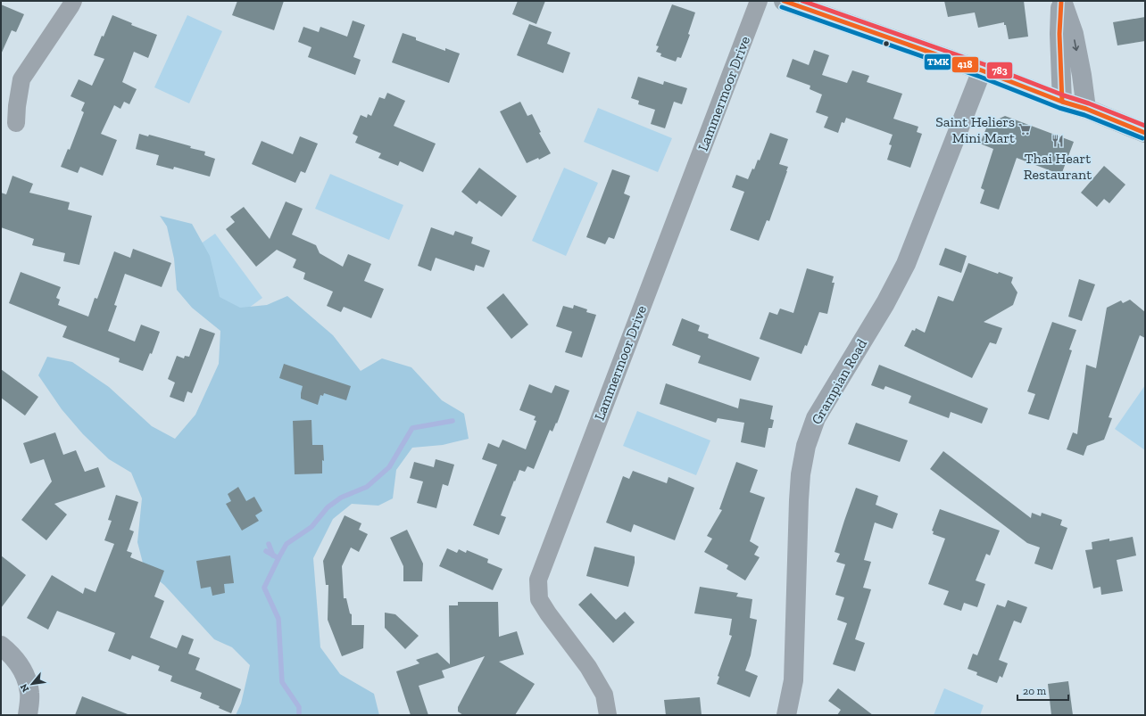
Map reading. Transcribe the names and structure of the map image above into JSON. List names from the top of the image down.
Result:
{
  "streets": {
    "street": ["Lammermoor Drive", "Grampian Road"]
  },
  "places": {
    "supermarket": ["Saint Heliers Mini Mart"],
    "restaurant": ["Thai Heart Restaurant"]
  },
  "lines": ["transit line 418", "transit line 783", "transit line TMK"],
  "scale_bar": "20 m",
  "north": "bottom left"
}
